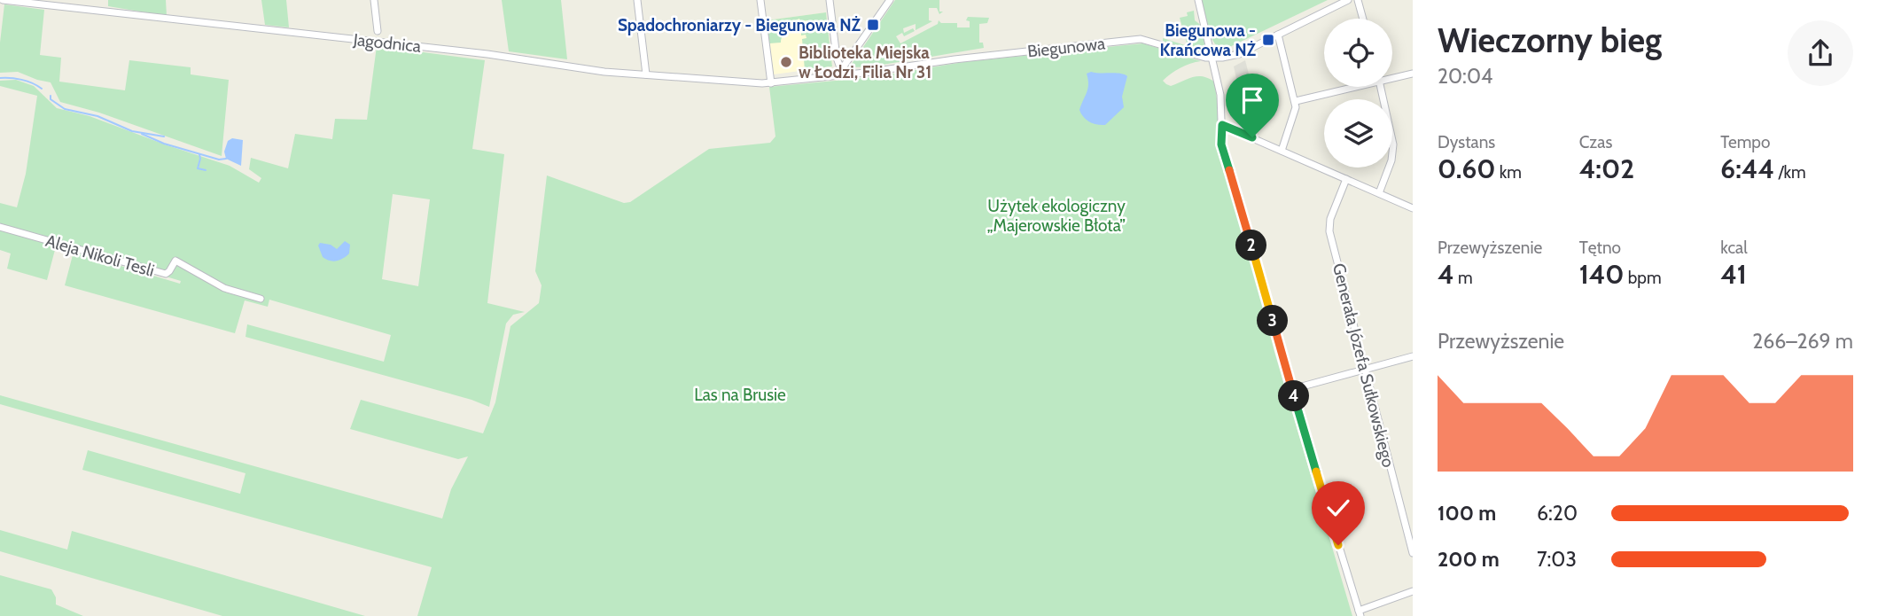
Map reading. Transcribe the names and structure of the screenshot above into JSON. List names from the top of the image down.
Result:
{
  "streets": {
    "street": [
      "Jagodnica",
      "Biegunowa",
      "Aleja Nikoli Tesli",
      "Generała Józefa Sułkowskiego"
    ]
  },
  "crossings": [
    ["Jagodnica", "Biegunowa"]
  ],
  "parks": ["Użytek ekologiczny „Majerowskie Błota”", "Las na Brusie"],
  "places": {
    "transit": ["Spadochroniarzy - Biegunowa NŻ", "Biegunowa - Krańcowa NŻ"],
    "other": ["Biblioteka Miejska w Łodzi, Filia Nr 31"]
  },
  "page": {
    "heading": ["Wieczorny bieg", "20:04"],
    "stats": [
      ["Dystans", "0.60 km"],
      ["Czas", "4:02"],
      ["Tempo", "6:44 /km"],
      ["Przewyższenie", "4 m"],
      ["Tętno", "140 bpm"],
      ["kcal", "41"]
    ],
    "pins": ["2", "3", "4"],
    "chart": ["Przewyższenie", "266–269 m"],
    "list": [
      {
        "name": "100 m",
        "note": "6:20"
      },
      {
        "name": "200 m",
        "note": "7:03"
      }
    ]
  }
}
